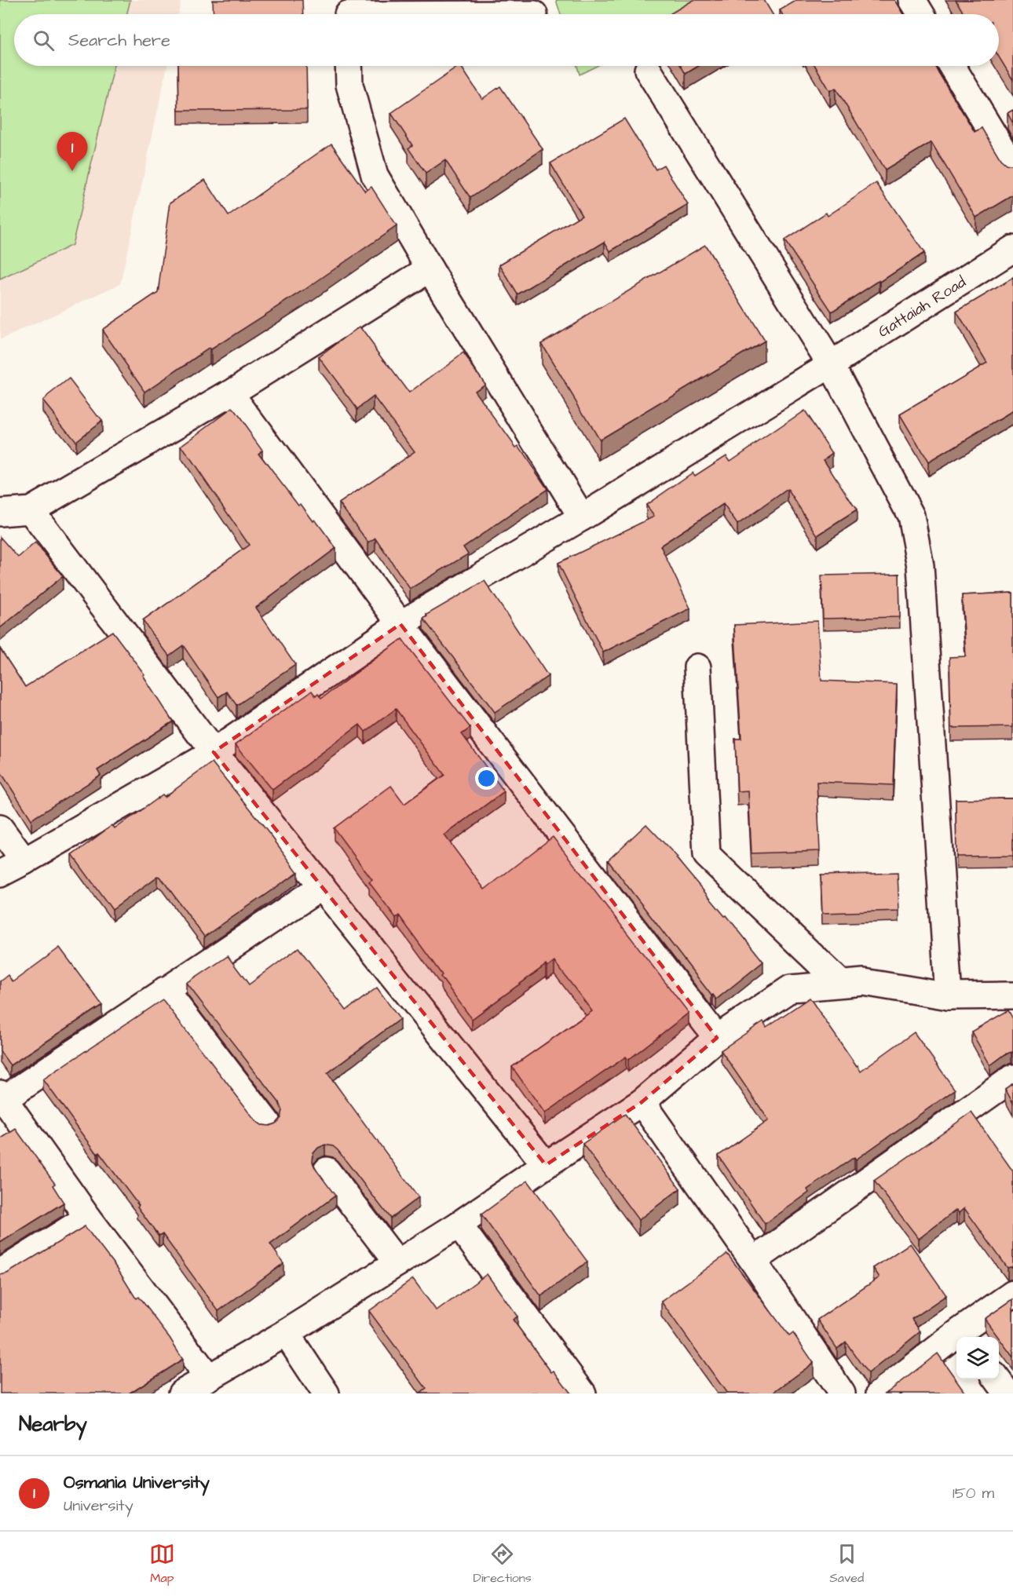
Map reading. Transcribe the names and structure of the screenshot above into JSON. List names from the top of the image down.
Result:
{
  "streets": {
    "street": ["Gattaiah Road"]
  },
  "page": {
    "search": "Search here",
    "pins": "1",
    "heading": "Nearby",
    "list": [
      {
        "mark": "1",
        "name": "Osmania University",
        "note": "University",
        "value": "150 m"
      }
    ],
    "nav": ["Map", "Directions", "Saved"]
  }
}
